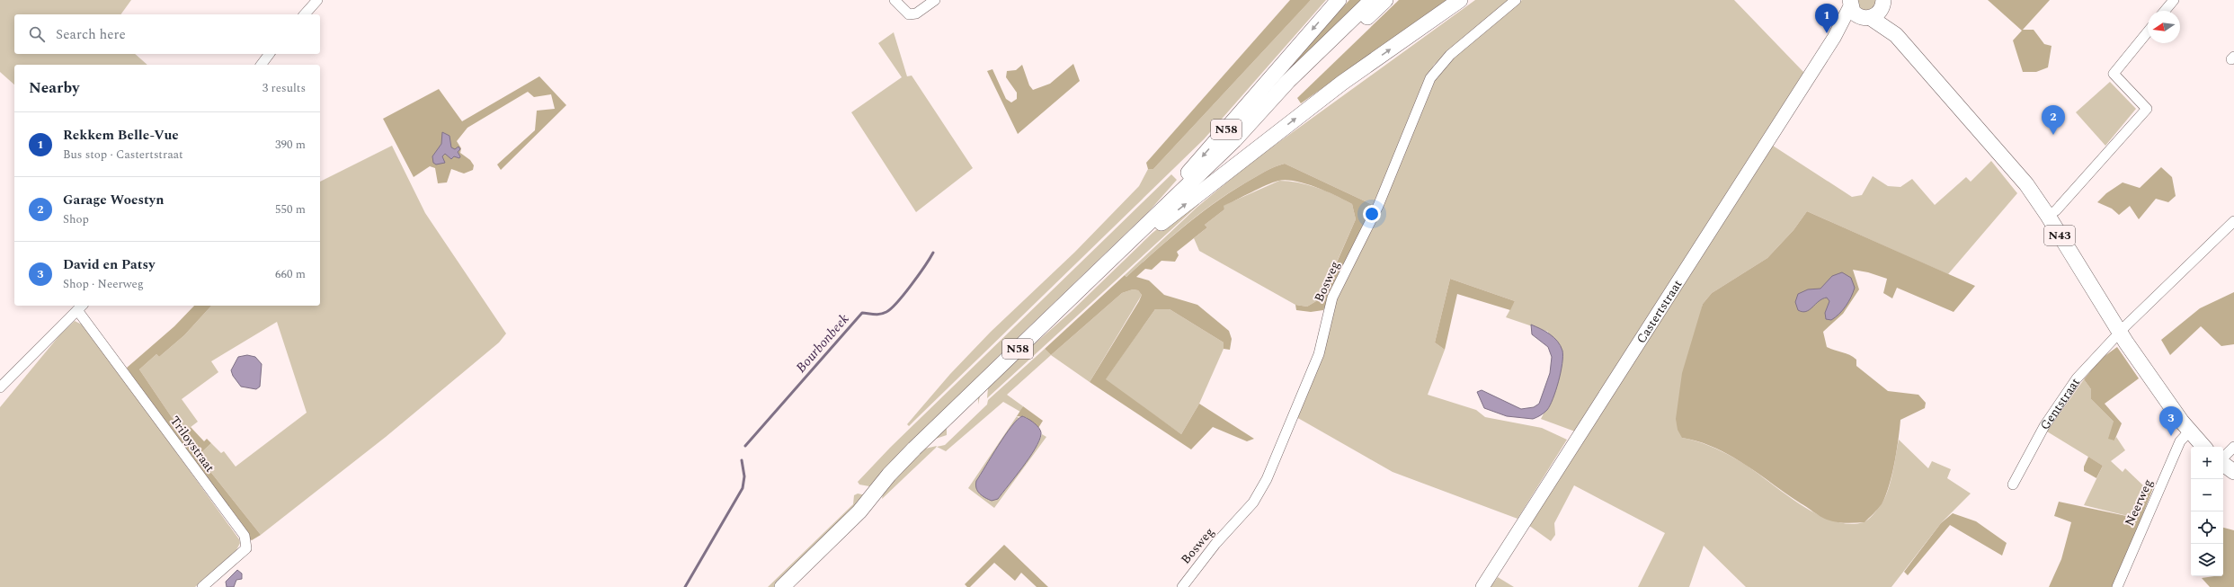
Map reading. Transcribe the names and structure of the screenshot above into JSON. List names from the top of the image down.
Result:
{
  "streets": {
    "main road": ["N58", "N43", "Castertstraat"],
    "street": [
      "Bosweg",
      "Gentstraat",
      "Triloystraat",
      "Neerweg"
    ]
  },
  "crossings": [
    ["N43", "Castertstraat"],
    ["N43", "Gentstraat"],
    ["N43", "Neerweg"]
  ],
  "water": ["Bourbonbeek"],
  "north": "left",
  "page": {
    "pins": ["1", "2", "3"],
    "search": "Search here",
    "heading": ["Nearby", "3 results"],
    "list": [
      {
        "mark": "1",
        "name": "Rekkem Belle-Vue",
        "note": "Bus stop · Castertstraat",
        "value": "390 m"
      },
      {
        "mark": "2",
        "name": "Garage Woestyn",
        "note": "Shop",
        "value": "550 m"
      },
      {
        "mark": "3",
        "name": "David en Patsy",
        "note": "Shop · Neerweg",
        "value": "660 m"
      }
    ],
    "map_buttons": ["+", "−"]
  }
}
